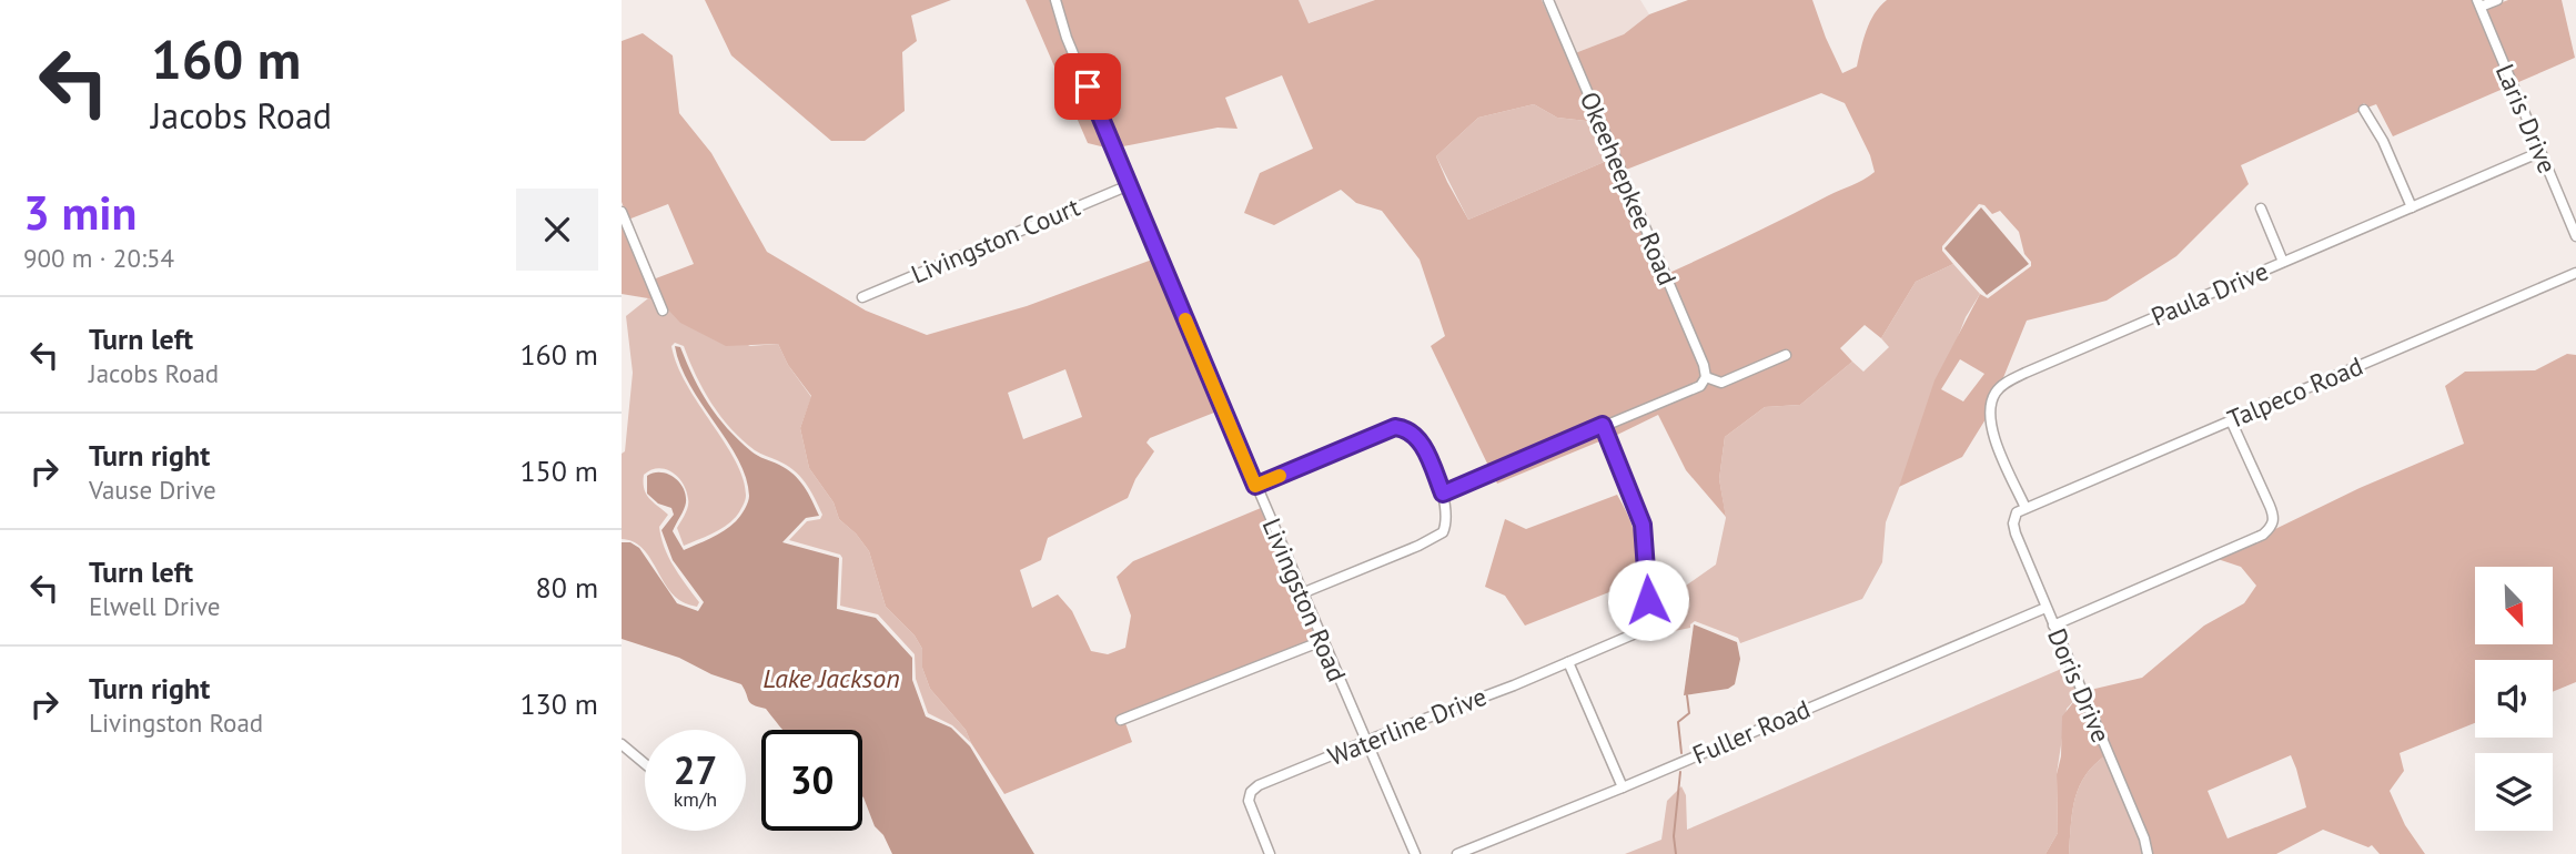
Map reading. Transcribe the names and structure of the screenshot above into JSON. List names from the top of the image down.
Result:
{
  "streets": {
    "street": [
      "Laris Drive",
      "Okeeheepkee Road",
      "Livingston Court",
      "Paula Drive",
      "Talpeco Road",
      "Livingston Road",
      "Doris Drive",
      "Waterline Drive",
      "Fuller Road"
    ]
  },
  "crossings": [
    ["Laris Drive", "Paula Drive"],
    ["Livingston Court", "Livingston Road"],
    ["Paula Drive", "Talpeco Road"],
    ["Talpeco Road", "Doris Drive"],
    ["Livingston Road", "Waterline Drive"],
    ["Doris Drive", "Fuller Road"]
  ],
  "water": ["Lake Jackson"],
  "north": "bottom right",
  "page": {
    "turn": ["160 m", "Jacobs Road"],
    "heading": ["3 min", "900 m · 20:54"],
    "list": [
      {
        "name": "Turn left",
        "note": "Jacobs Road",
        "value": "160 m"
      },
      {
        "name": "Turn right",
        "note": "Vause Drive",
        "value": "150 m"
      },
      {
        "name": "Turn left",
        "note": "Elwell Drive",
        "value": "80 m"
      },
      {
        "name": "Turn right",
        "note": "Livingston Road",
        "value": "130 m"
      }
    ],
    "speed": "27 km/h",
    "limit": "30"
  }
}
